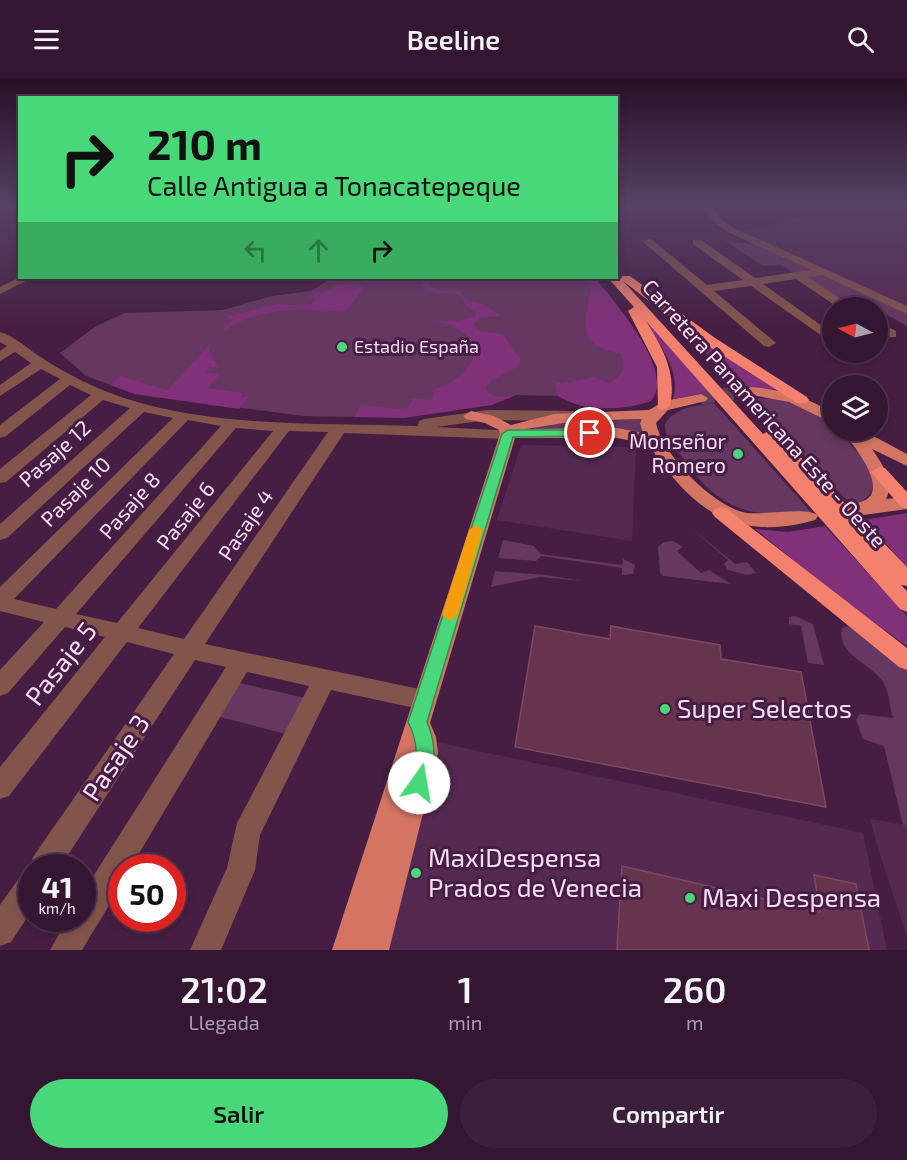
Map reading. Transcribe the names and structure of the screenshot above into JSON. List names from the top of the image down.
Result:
{
  "streets": {
    "highway": ["Carretera Panamericana Este - Oeste"],
    "street": [
      "Pasaje 12",
      "Pasaje 10",
      "Pasaje 8",
      "Pasaje 6",
      "Pasaje 4",
      "Pasaje 5",
      "Pasaje 3"
    ]
  },
  "crossings": [
    ["Pasaje 6", "Pasaje 5"],
    ["Pasaje 4", "Pasaje 3"]
  ],
  "places": [
    "Estadio España",
    "Monseñor Romero",
    "Super Selectos",
    "MaxiDespensa Prados de Venecia",
    "Maxi Despensa"
  ],
  "north": "left",
  "page": {
    "header": "Beeline",
    "turn": ["210 m", "Calle Antigua a Tonacatepeque"],
    "speed": "41 km/h",
    "limit": "50",
    "eta": [
      "21:02",
      "Llegada",
      "1",
      "min",
      "260",
      "m"
    ],
    "buttons": ["Salir", "Compartir"]
  }
}
